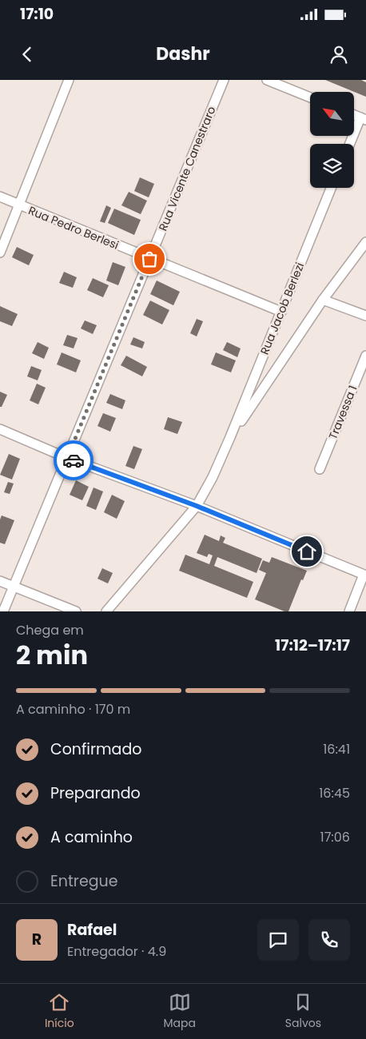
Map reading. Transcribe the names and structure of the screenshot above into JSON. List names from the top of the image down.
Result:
{
  "streets": {
    "street": [
      "Rua Vicente Canestraro",
      "Rua Pedro Berlesi",
      "Rua Jacob Berlezi",
      "Travessa 1"
    ]
  },
  "crossings": [
    ["Rua Vicente Canestraro", "Rua Pedro Berlesi"],
    ["Rua Pedro Berlesi", "Rua Jacob Berlezi"]
  ],
  "north": "top left",
  "page": {
    "status": "17:10",
    "header": "Dashr",
    "heading": ["2 min", "Chega em", "17:12–17:17"],
    "panel": ["Rafael", "Entregador · 4.9"],
    "bar": "A caminho · 170 m",
    "list": [
      ["Confirmado", "16:41"],
      ["Preparando", "16:45"],
      ["A caminho", "17:06"],
      "Entregue"
    ],
    "round": "R",
    "tabs": ["Início", "Mapa", "Salvos"]
  }
}
